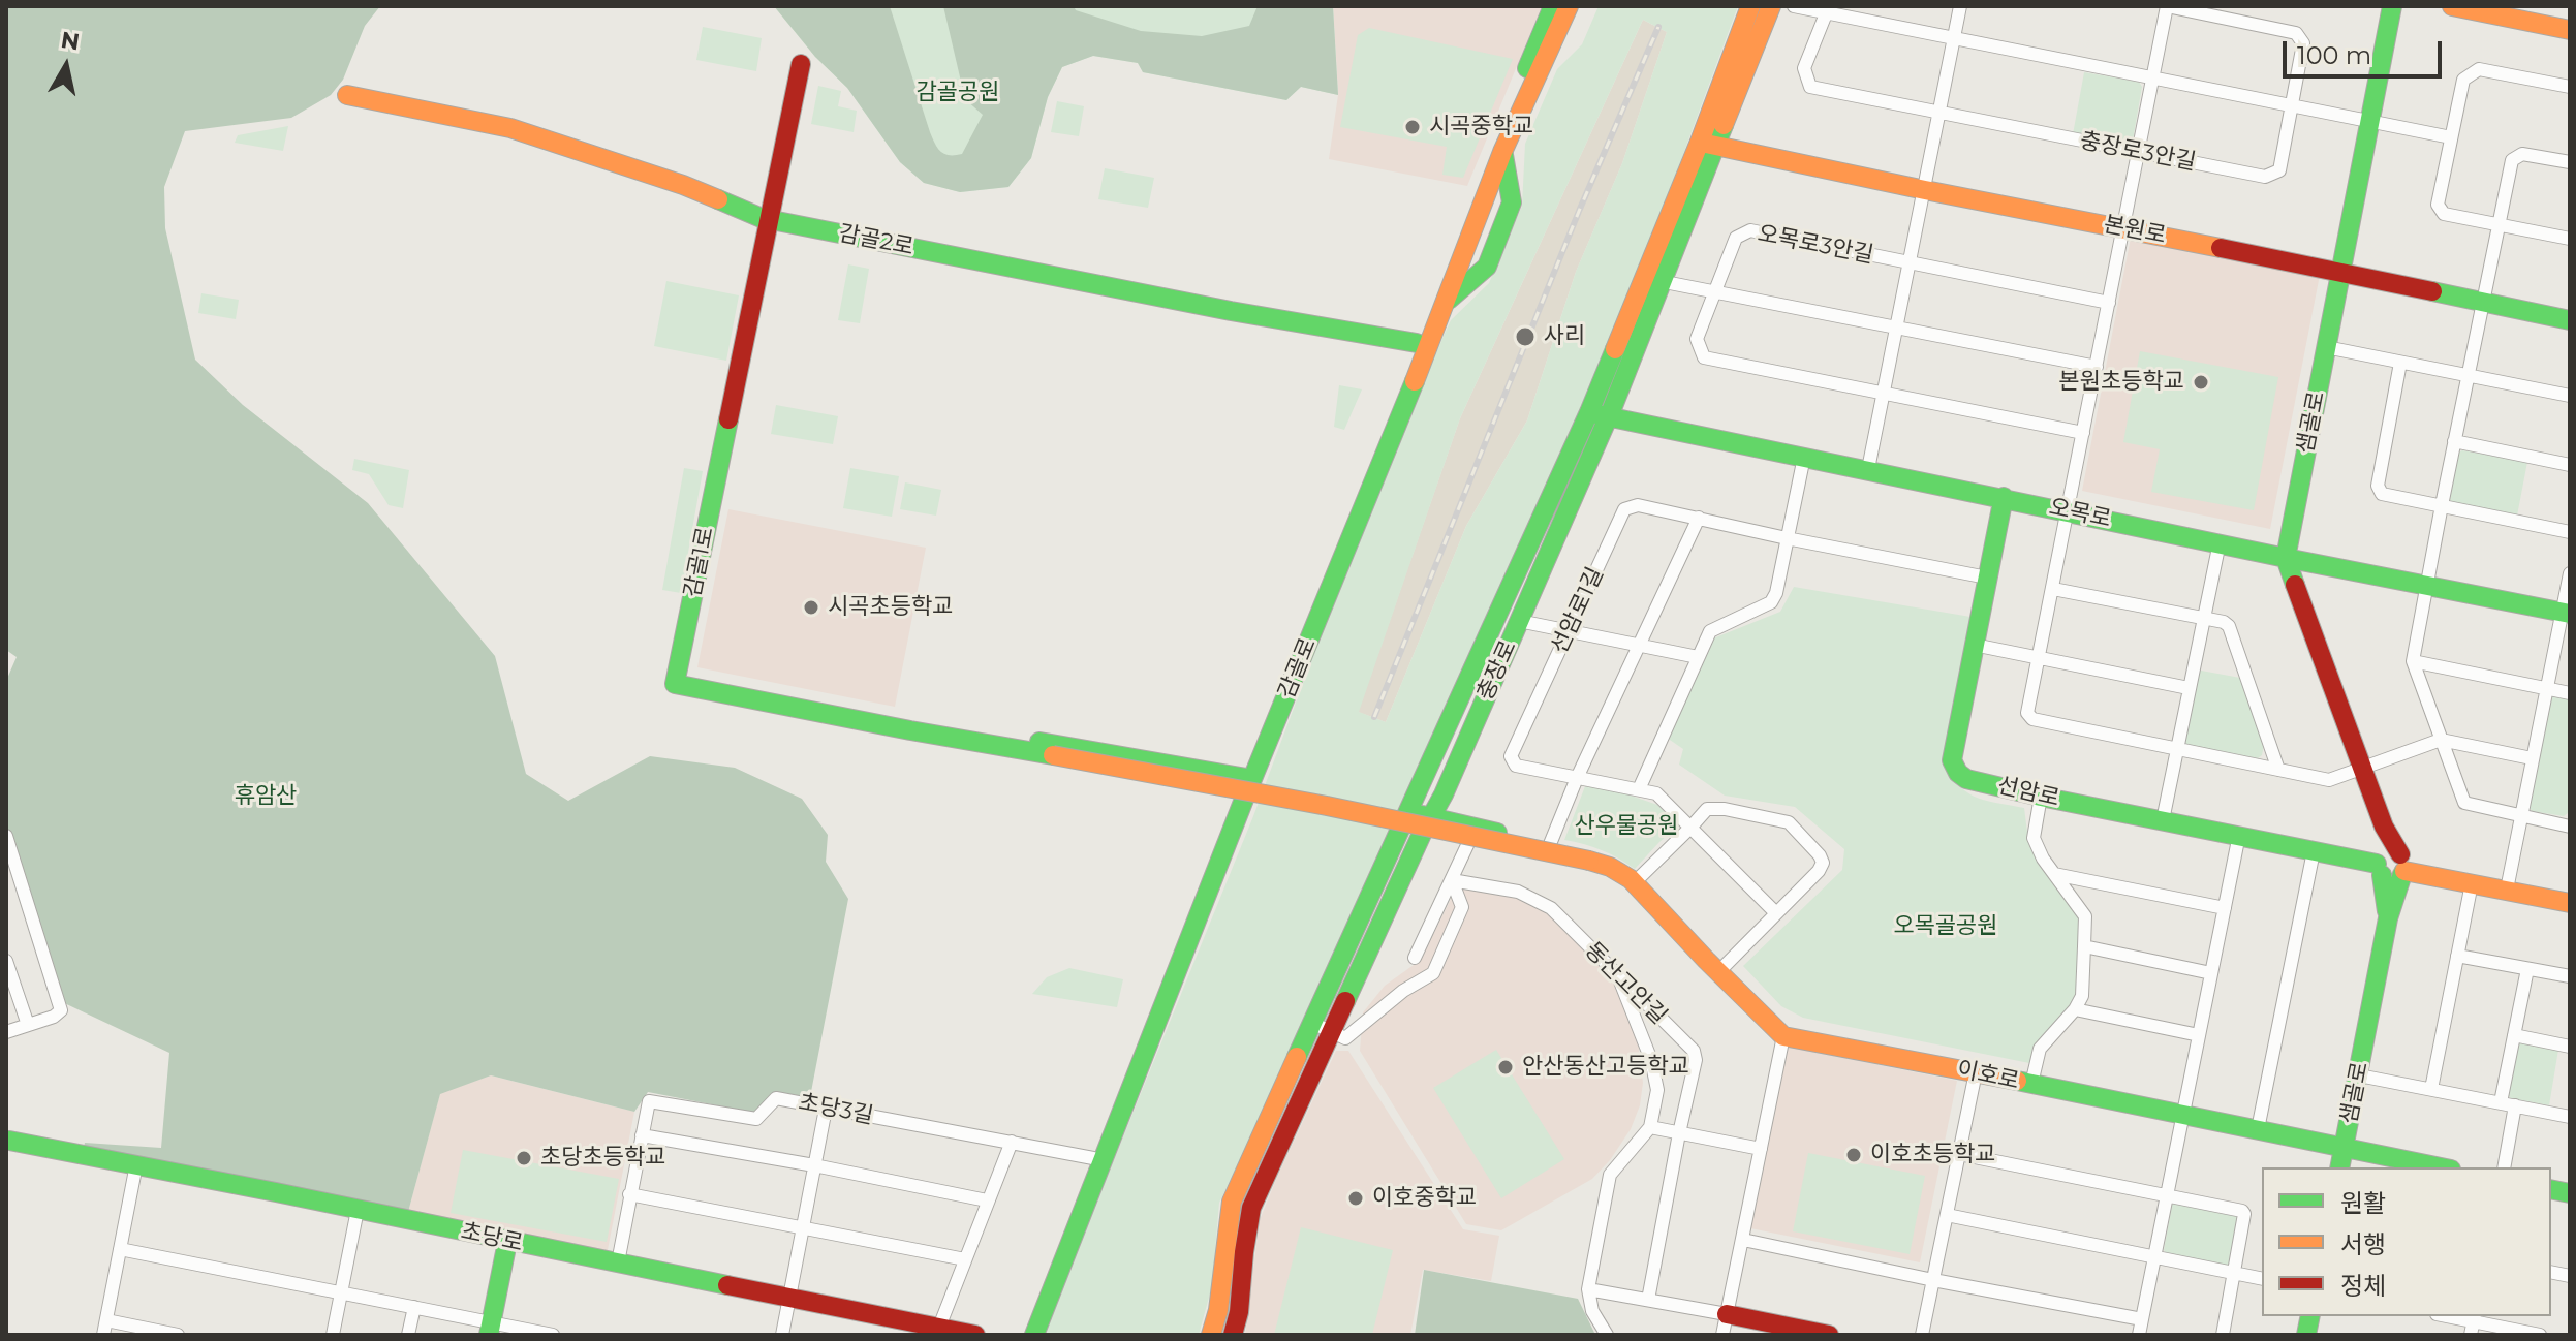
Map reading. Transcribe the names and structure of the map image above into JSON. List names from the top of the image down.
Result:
{
  "streets": {
    "street": [
      "충장로3안길",
      "본원로",
      "감골2로",
      "오목로3안길",
      "샘골로",
      "오목로",
      "감골1로",
      "선암로1길",
      "감골로",
      "충장로",
      "선암로",
      "동산고안길",
      "이호로",
      "초당3길",
      "초당로"
    ]
  },
  "crossings": [
    ["본원로", "샘골로"],
    ["본원로", "충장로"],
    ["감골2로", "감골1로"],
    ["감골2로", "감골로"],
    ["샘골로", "오목로"],
    ["샘골로", "이호로"],
    ["오목로", "충장로"],
    ["오목로", "선암로"],
    ["선암로1길", "선암로"],
    ["감골로", "초당3길"],
    ["초당3길", "초당로"]
  ],
  "parks": [
    "감골공원",
    "휴암산",
    "산우물공원",
    "오목골공원"
  ],
  "places": [
    "시곡중학교",
    "사리",
    "본원초등학교",
    "시곡초등학교",
    "안산동산고등학교",
    "이호초등학교",
    "초당초등학교",
    "이호중학교"
  ],
  "legend": ["원활", "서행", "정체"],
  "scale_bar": "100 m",
  "north": "top"
}
